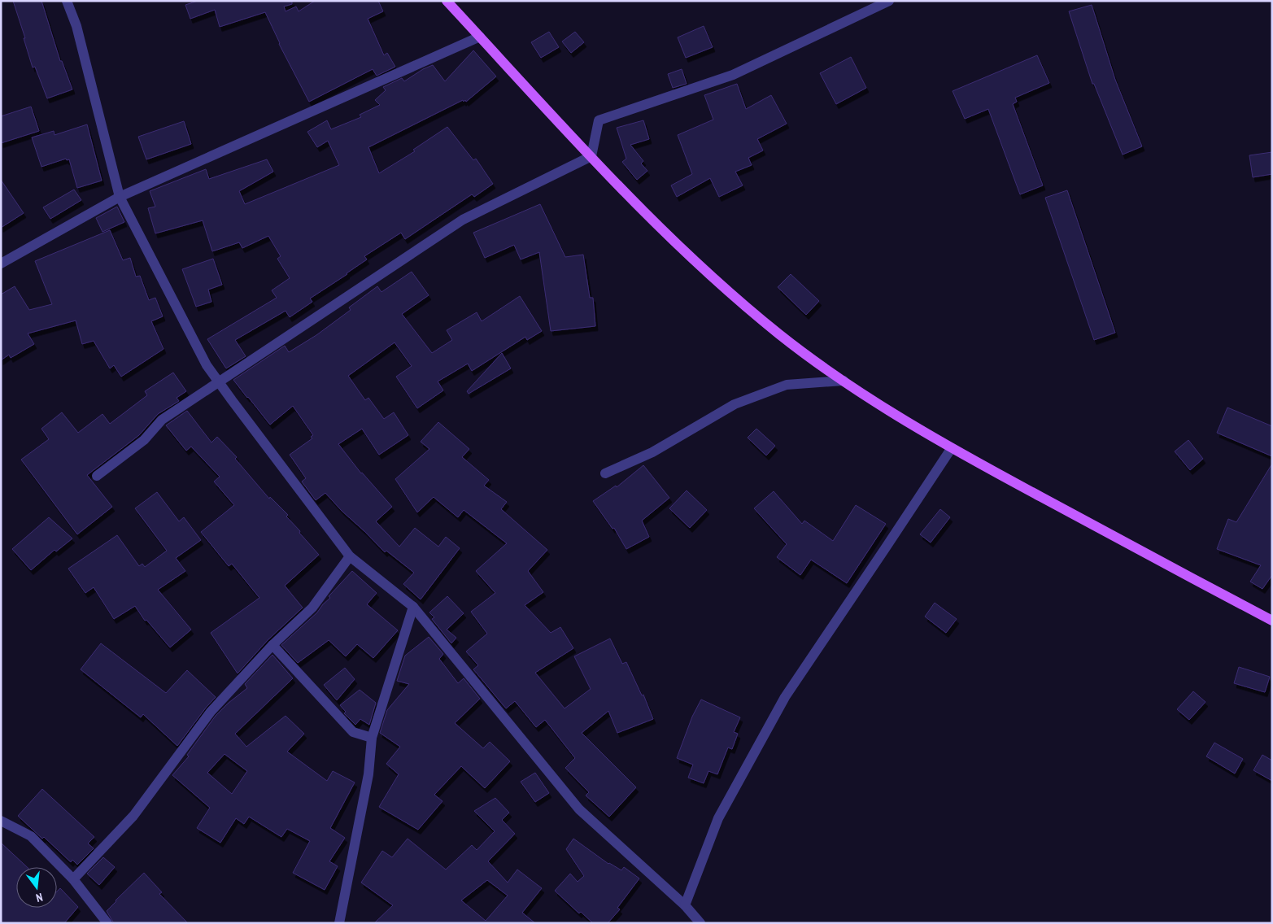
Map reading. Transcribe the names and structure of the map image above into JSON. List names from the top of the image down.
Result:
{
  "north": "bottom"
}
